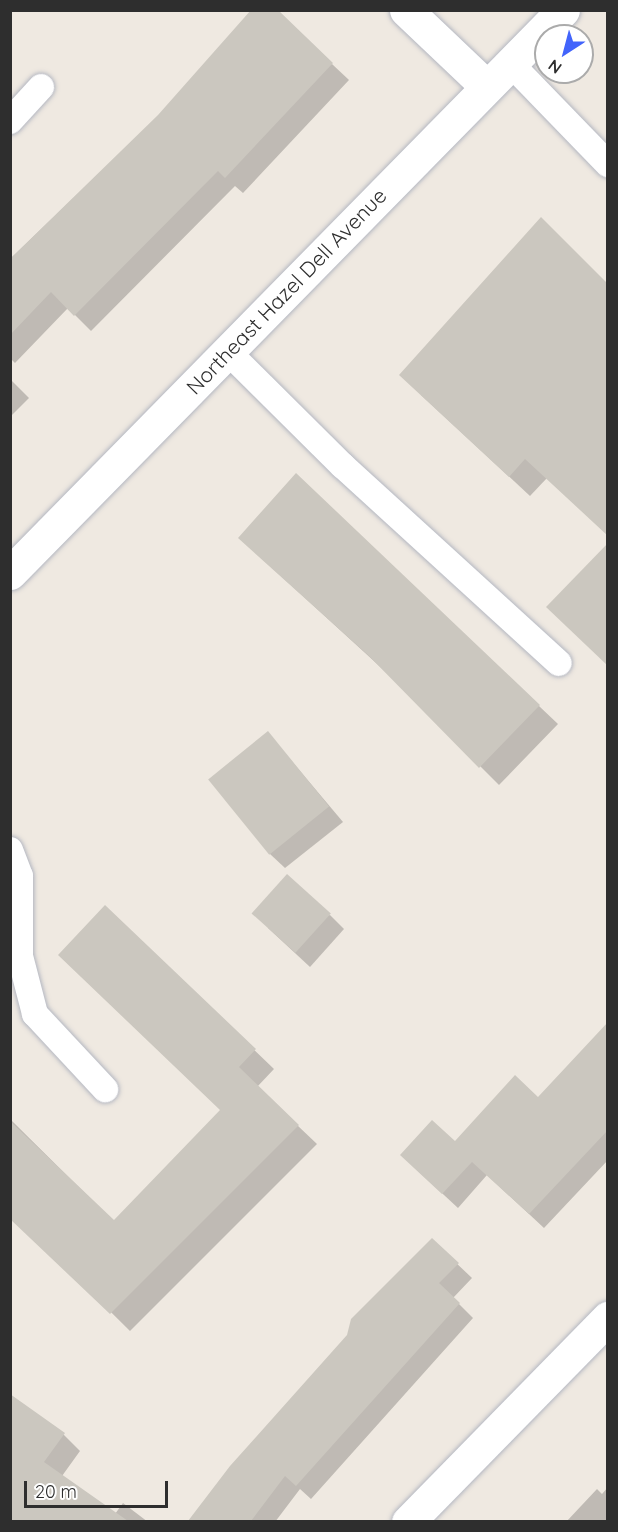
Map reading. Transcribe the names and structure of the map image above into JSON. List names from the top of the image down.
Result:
{
  "streets": {
    "street": ["Northeast Hazel Dell Avenue"]
  },
  "scale_bar": "20 m",
  "north": "bottom left"
}
